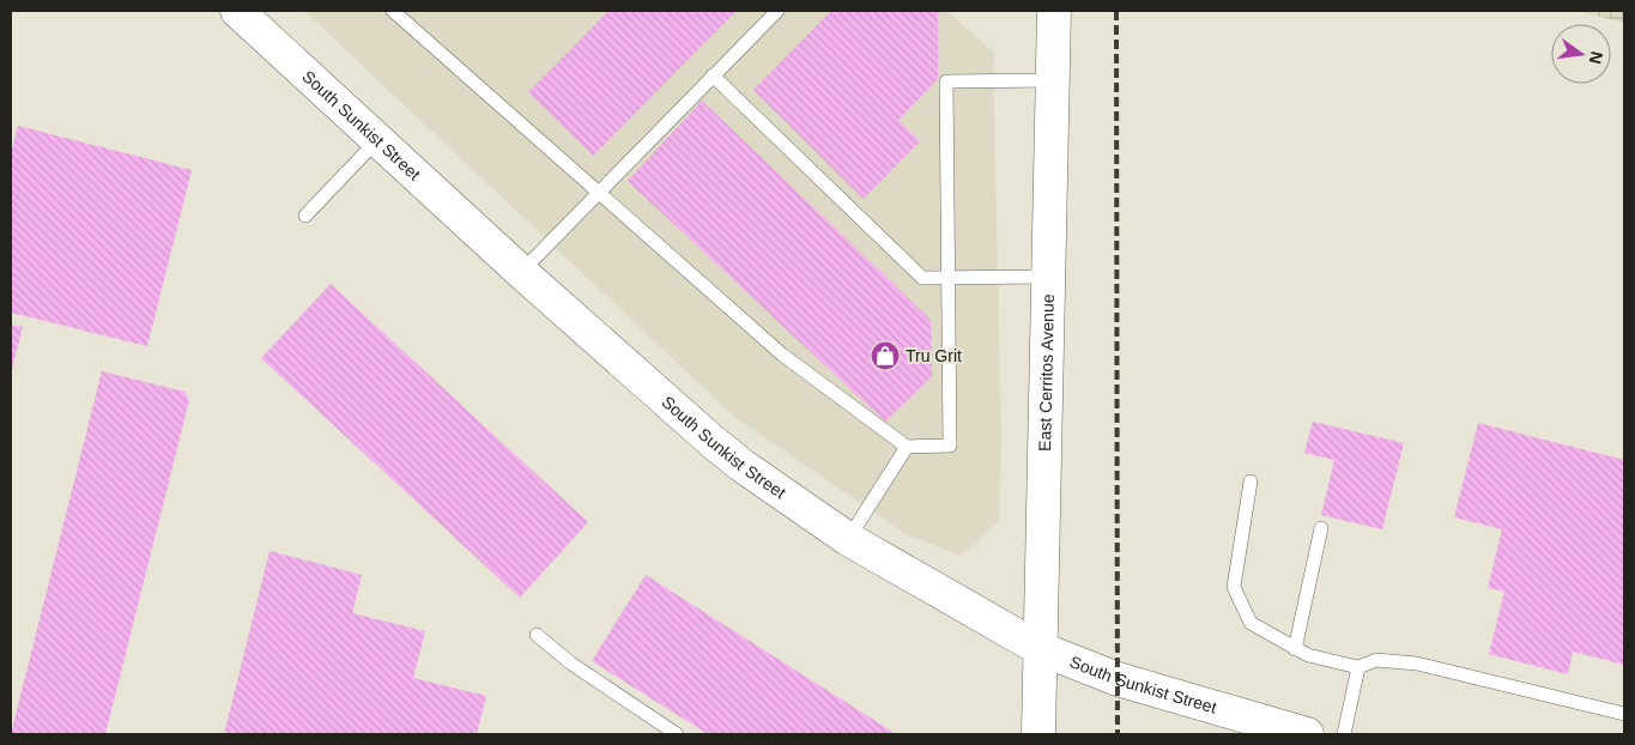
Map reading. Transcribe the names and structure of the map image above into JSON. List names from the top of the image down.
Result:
{
  "streets": {
    "street": ["South Sunkist Street", "East Cerritos Avenue"]
  },
  "crossings": [
    ["South Sunkist Street", "East Cerritos Avenue"]
  ],
  "places": {
    "shop": ["Tru Grit"]
  },
  "north": "right"
}
